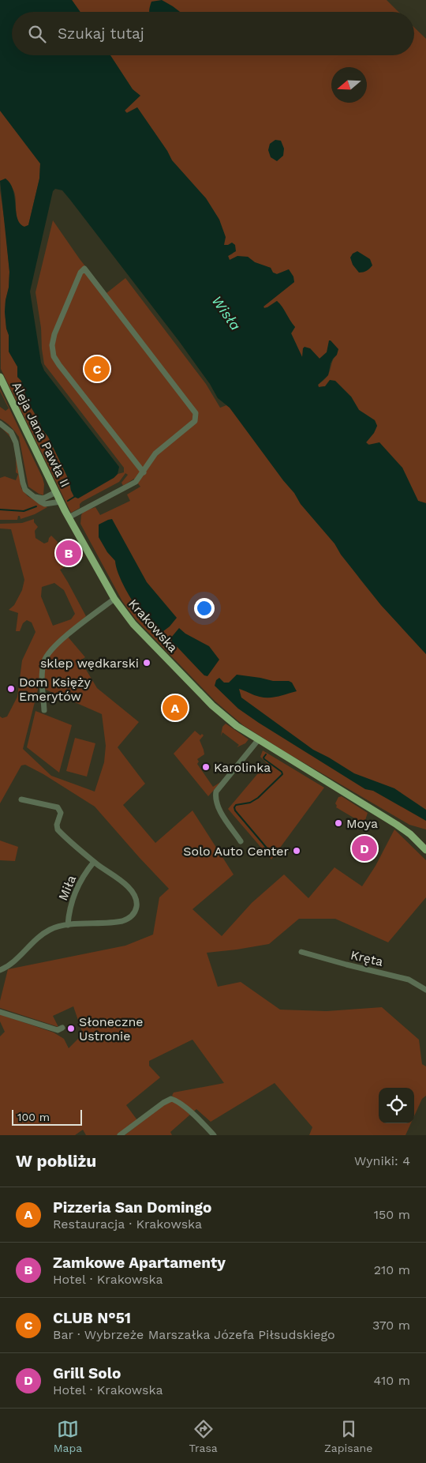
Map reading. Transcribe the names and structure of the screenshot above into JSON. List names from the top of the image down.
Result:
{
  "streets": {
    "main road": ["Aleja Jana Pawła II", "Krakowska"],
    "street": ["Miła", "Kręta"]
  },
  "crossings": [
    ["Aleja Jana Pawła II", "Krakowska"]
  ],
  "water": ["Wisła"],
  "places": [
    "sklep wędkarski",
    "Dom Księży Emerytów",
    "Karolinka",
    "Moya",
    "Solo Auto Center",
    "Słoneczne Ustronie"
  ],
  "scale_bar": "100 m",
  "north": "left",
  "page": {
    "search": "Szukaj tutaj",
    "pins": [
      "C",
      "B",
      "A",
      "D"
    ],
    "scale": "100 m",
    "heading": ["W pobliżu", "Wyniki: 4"],
    "list": [
      {
        "mark": "A",
        "name": "Pizzeria San Domingo",
        "note": "Restauracja · Krakowska",
        "value": "150 m"
      },
      {
        "mark": "B",
        "name": "Zamkowe Apartamenty",
        "note": "Hotel · Krakowska",
        "value": "210 m"
      },
      {
        "mark": "C",
        "name": "CLUB N°51",
        "note": "Bar · Wybrzeże Marszałka Józefa Piłsudskiego",
        "value": "370 m"
      },
      {
        "mark": "D",
        "name": "Grill Solo",
        "note": "Hotel · Krakowska",
        "value": "410 m"
      }
    ],
    "nav": ["Mapa", "Trasa", "Zapisane"]
  }
}
